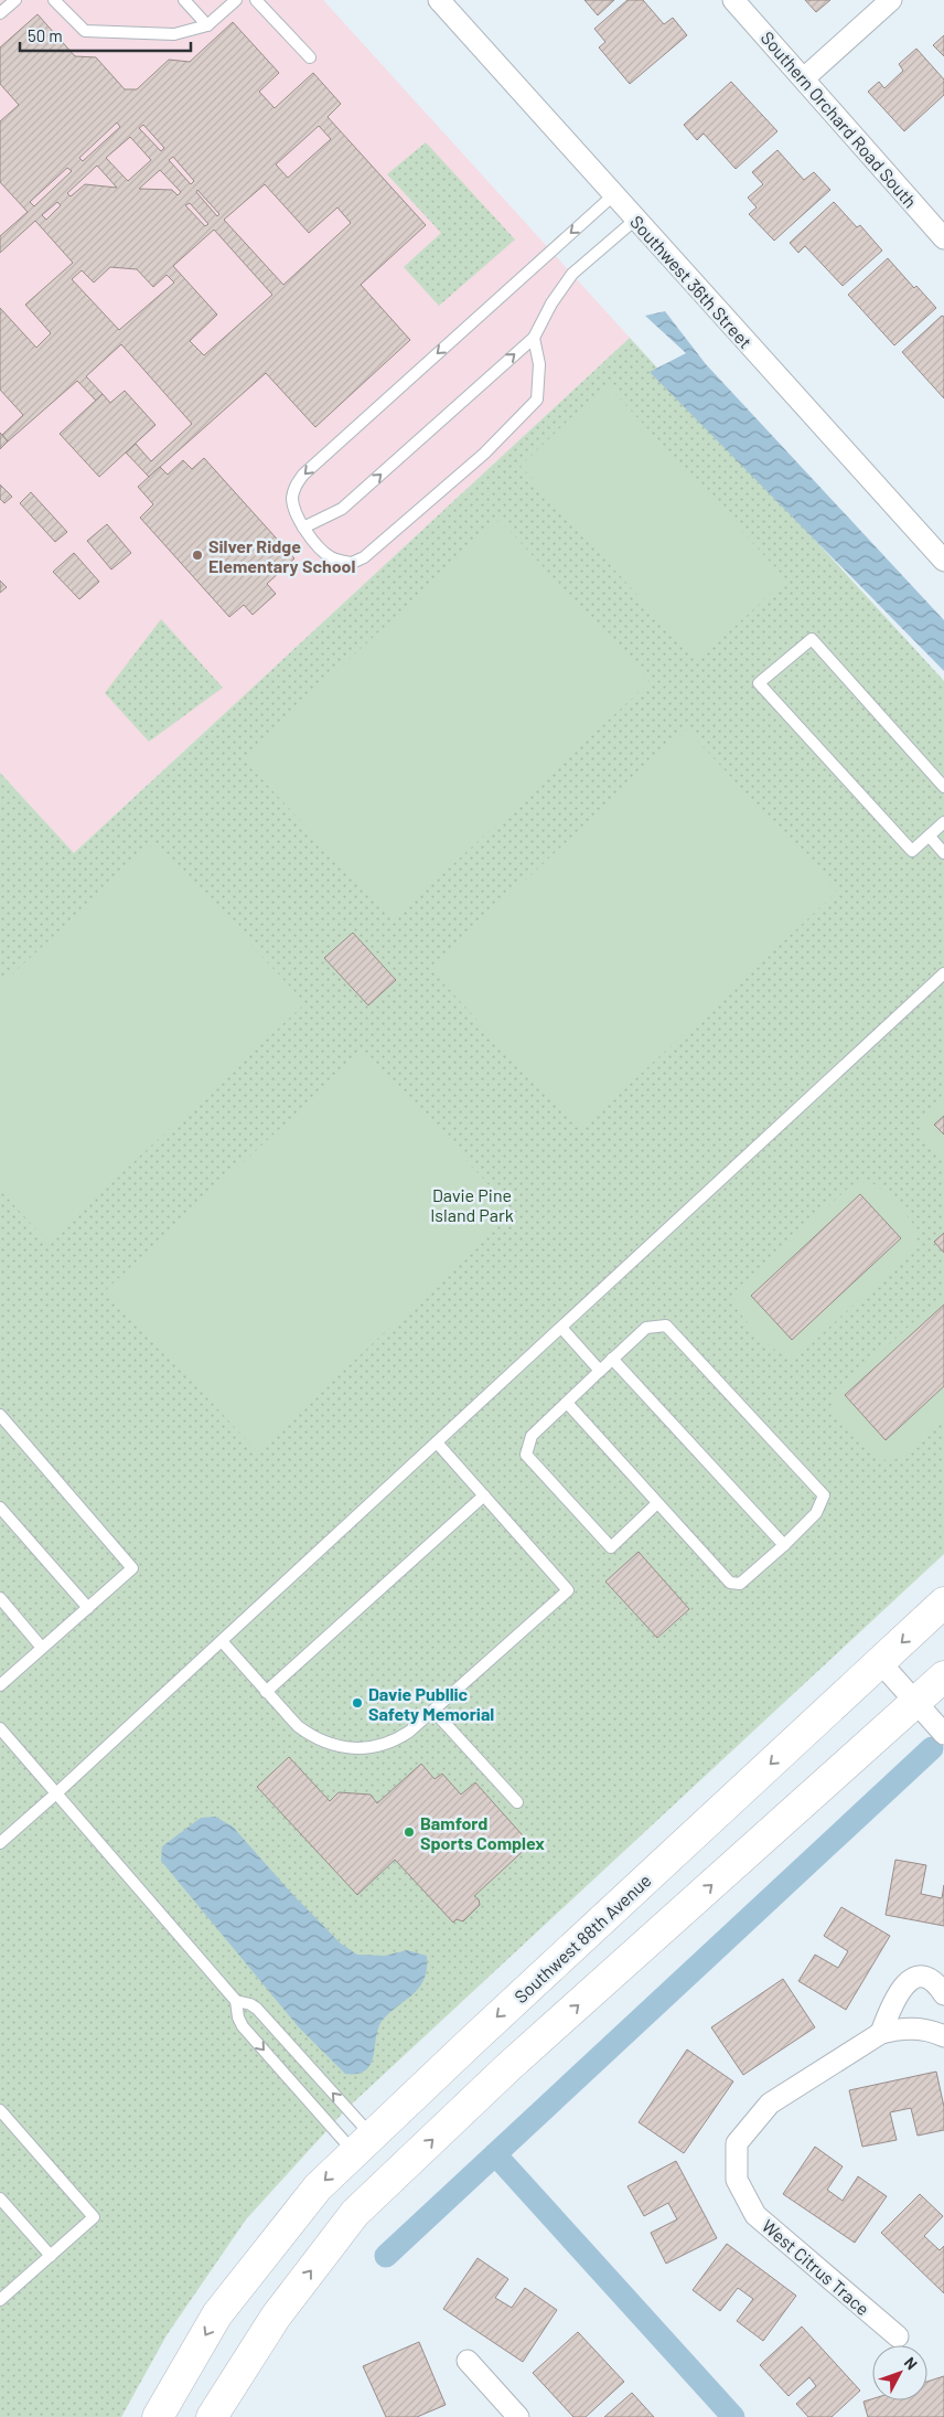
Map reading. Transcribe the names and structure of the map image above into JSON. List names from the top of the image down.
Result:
{
  "streets": {
    "main road": ["Southwest 88th Avenue"],
    "street": ["Southern Orchard Road South", "Southwest 36th Street", "West Citrus Trace"]
  },
  "parks": ["Davie Pine Island Park"],
  "places": ["Silver Ridge Elementary School", "Davie Publlic Safety Memorial", "Bamford Sports Complex"],
  "scale_bar": "50 m",
  "north": "top right"
}
